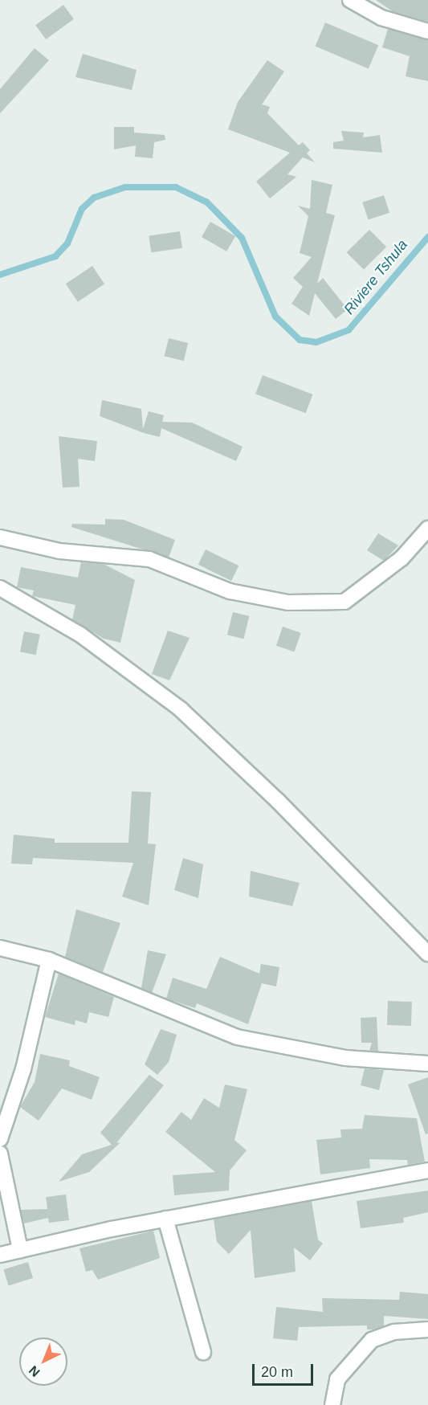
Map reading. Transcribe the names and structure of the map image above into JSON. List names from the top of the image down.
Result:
{
  "water": ["Riviere Tshula"],
  "scale_bar": "20 m",
  "north": "bottom left"
}
